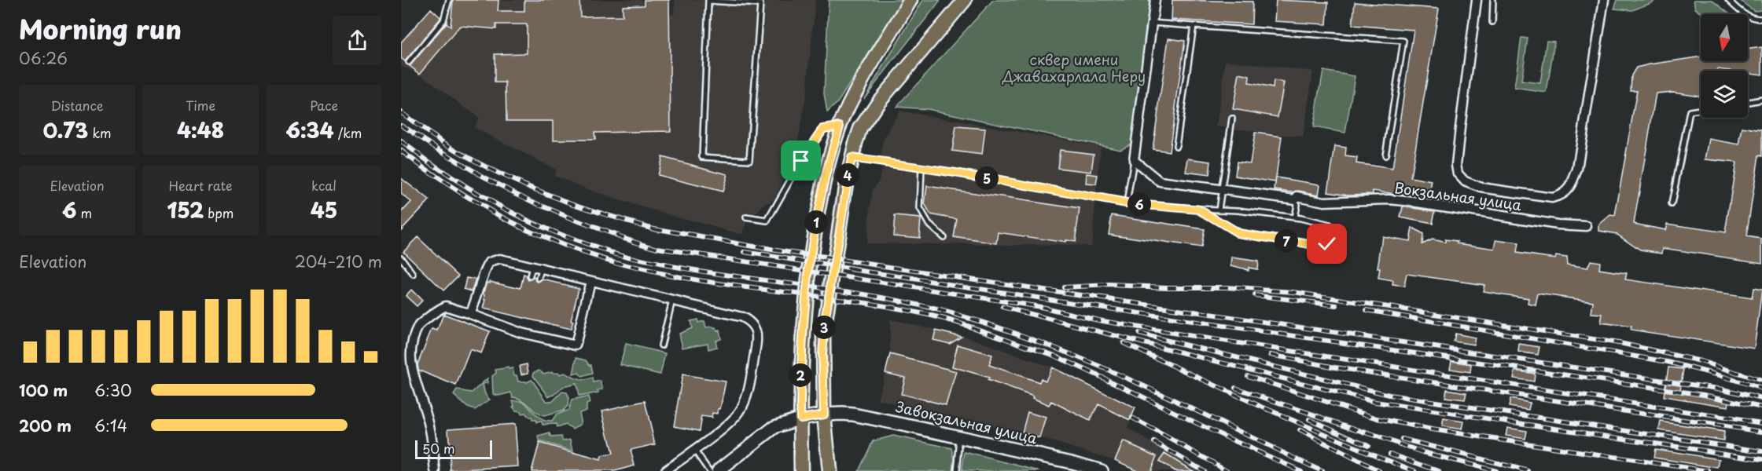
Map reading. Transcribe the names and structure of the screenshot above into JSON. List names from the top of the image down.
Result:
{
  "streets": {
    "main road": ["Завокзальная улица"],
    "street": ["Вокзальная улица"]
  },
  "parks": ["сквер имени Джавахарлала Неру"],
  "scale_bar": "50 m",
  "north": "bottom",
  "page": {
    "heading": ["Morning run", "06:26"],
    "stats": [
      ["Distance", "0.73 km"],
      ["Time", "4:48"],
      ["Pace", "6:34 /km"],
      ["Elevation", "6 m"],
      ["Heart rate", "152 bpm"],
      ["kcal", "45"]
    ],
    "pins": [
      "4",
      "5",
      "6",
      "1",
      "7",
      "3",
      "2"
    ],
    "chart": ["Elevation", "204–210 m"],
    "list": [
      {
        "name": "100 m",
        "note": "6:30"
      },
      {
        "name": "200 m",
        "note": "6:14"
      }
    ],
    "scale": "50 m"
  }
}
